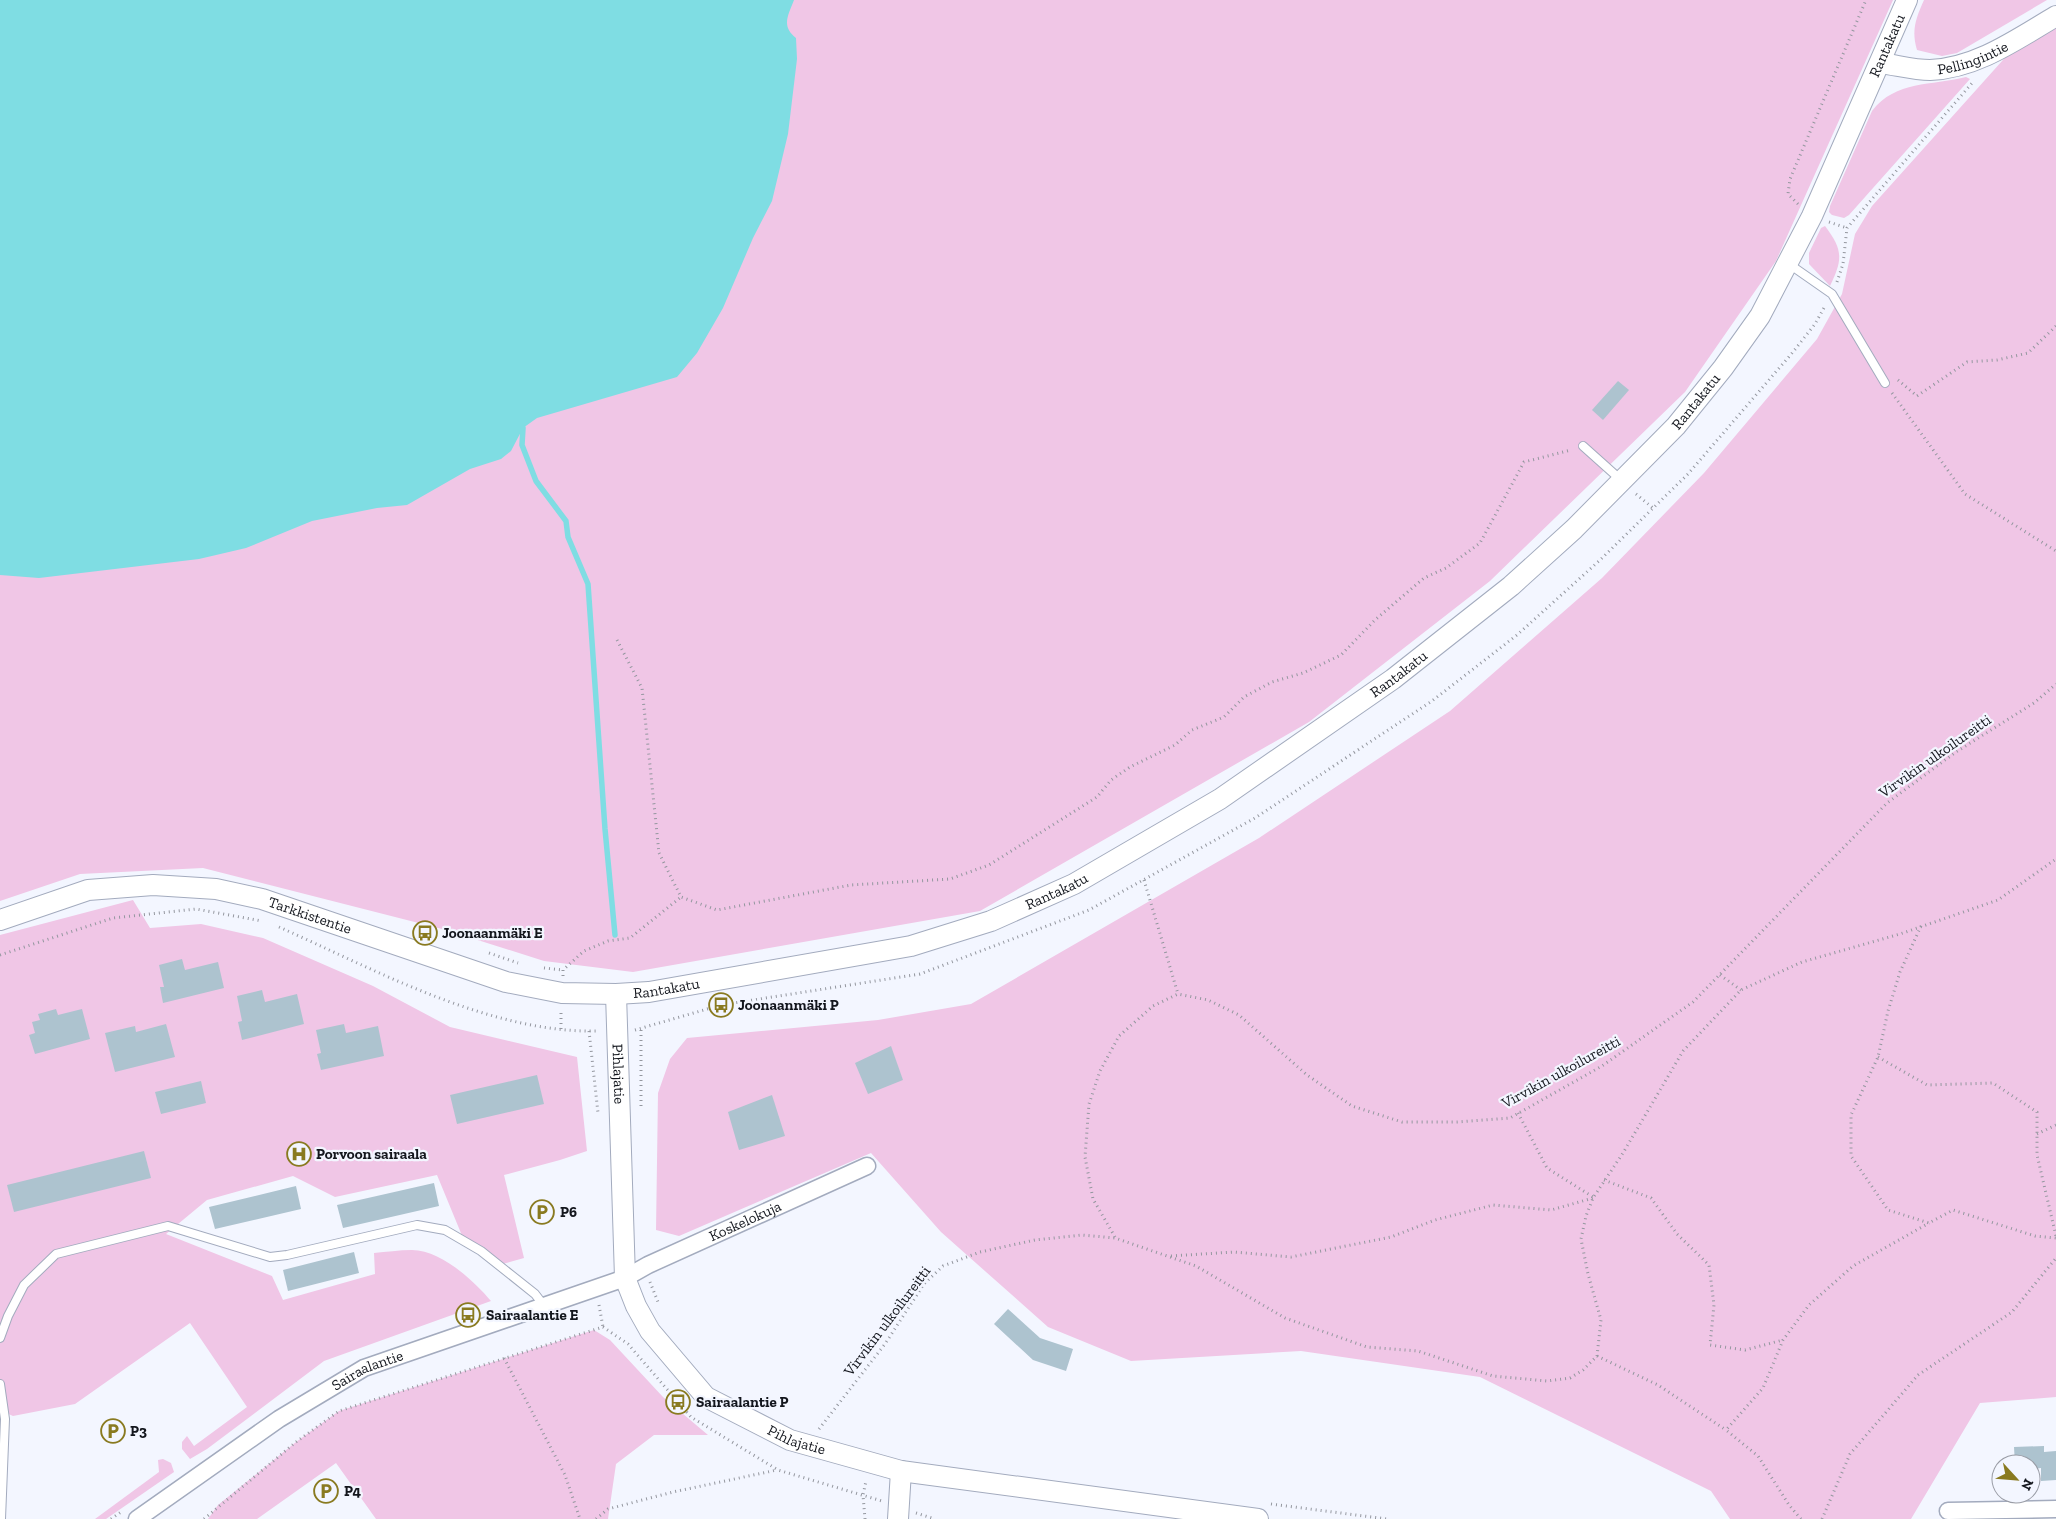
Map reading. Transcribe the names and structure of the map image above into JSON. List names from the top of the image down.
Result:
{
  "streets": {
    "street": [
      "Rantakatu",
      "Pellingintie",
      "Tarkkistentie",
      "Pihlajatie",
      "Koskelokuja",
      "Sairaalantie"
    ],
    "path": ["Virvikin ulkoilureitti"]
  },
  "crossings": [
    ["Rantakatu", "Pellingintie"],
    ["Rantakatu", "Tarkkistentie"],
    ["Rantakatu", "Pihlajatie"],
    ["Tarkkistentie", "Pihlajatie"],
    ["Pihlajatie", "Koskelokuja"],
    ["Pihlajatie", "Sairaalantie"],
    ["Koskelokuja", "Sairaalantie"]
  ],
  "places": {
    "bus stop": [
      "Joonaanmäki E",
      "Joonaanmäki P",
      "Sairaalantie E",
      "Sairaalantie P"
    ],
    "hospital": ["Porvoon sairaala"],
    "parking": ["P6", "P3", "P4"]
  },
  "north": "bottom right"
}
